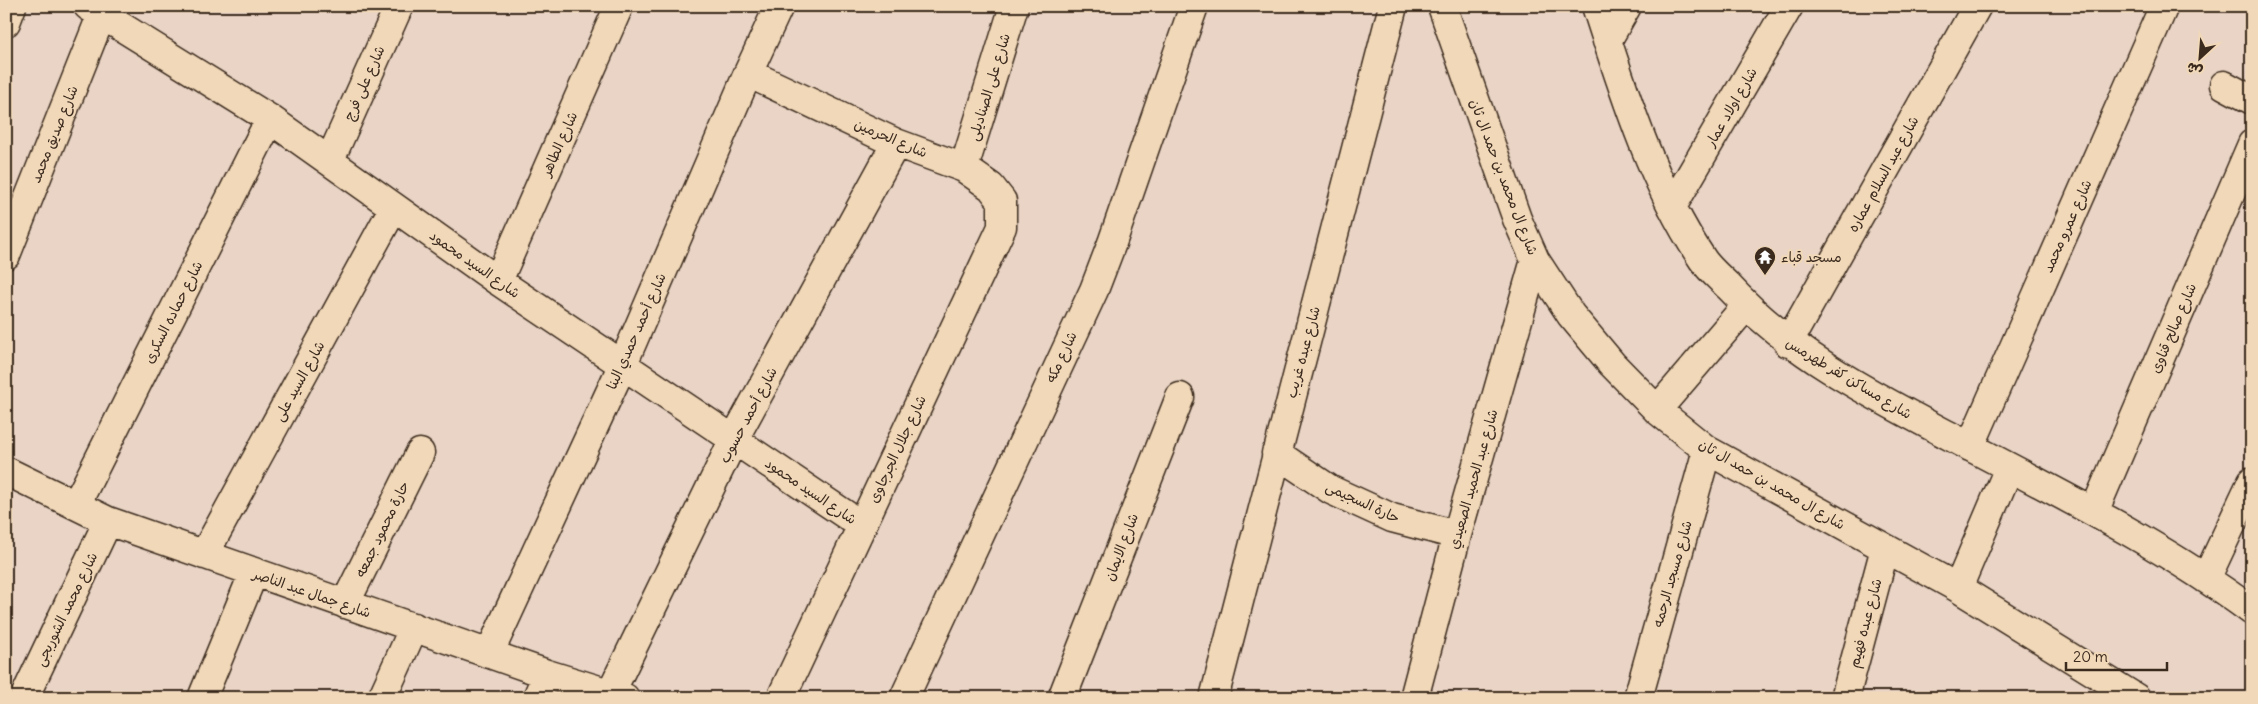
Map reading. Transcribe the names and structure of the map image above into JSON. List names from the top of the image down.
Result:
{
  "streets": {
    "street": [
      "شارع على فرج",
      "شارع على الصناديلى",
      "شارع اولاد عمار",
      "شارع صديق محمد",
      "شارع الحرمين",
      "شارع الطاهر",
      "شارع عبد السلام عماره",
      "شارع ال محمد بن حمد ال ثان",
      "شارع عمرو محمد",
      "شارع السيد محمود",
      "شارع حماده السكرى",
      "شارع صالح قناوى",
      "شارع أحمد حمدي البنا",
      "شارع عبده غريب",
      "شارع مكه",
      "شارع مساكن كفر طهرمس",
      "شارع السيد على",
      "شارع أحمد حسوب",
      "شارع جلال الجرجاوى",
      "شارع عبد الحميد الصعيدي",
      "حارة السجيمى",
      "حارة محمود جمعه",
      "شارع الايمان",
      "شارع مسجد الرحمه",
      "شارع جمال عبد الناصر",
      "شارع محمد الشوربجى",
      "شارع عبده فهيم"
    ]
  },
  "crossings": [
    ["شارع على فرج", "شارع السيد محمود"],
    ["شارع على الصناديلى", "شارع الحرمين"],
    ["شارع اولاد عمار", "شارع مساكن كفر طهرمس"],
    ["شارع صديق محمد", "شارع السيد محمود"],
    ["شارع الحرمين", "شارع أحمد حمدي البنا"],
    ["شارع الحرمين", "شارع أحمد حسوب"],
    ["شارع الحرمين", "شارع جلال الجرجاوى"],
    ["شارع الطاهر", "شارع السيد محمود"],
    ["شارع عبد السلام عماره", "شارع مساكن كفر طهرمس"],
    ["شارع ال محمد بن حمد ال ثان", "شارع عبد الحميد الصعيدي"],
    ["شارع ال محمد بن حمد ال ثان", "شارع مسجد الرحمه"],
    ["شارع ال محمد بن حمد ال ثان", "شارع عبده فهيم"],
    ["شارع عمرو محمد", "شارع مساكن كفر طهرمس"],
    ["شارع السيد محمود", "شارع حماده السكرى"],
    ["شارع السيد محمود", "شارع أحمد حمدي البنا"],
    ["شارع السيد محمود", "شارع السيد على"],
    ["شارع السيد محمود", "شارع أحمد حسوب"],
    ["شارع السيد محمود", "شارع جلال الجرجاوى"],
    ["شارع حماده السكرى", "شارع جمال عبد الناصر"],
    ["شارع صالح قناوى", "شارع مساكن كفر طهرمس"],
    ["شارع أحمد حمدي البنا", "شارع جمال عبد الناصر"],
    ["شارع عبده غريب", "حارة السجيمى"],
    ["شارع السيد على", "شارع جمال عبد الناصر"],
    ["شارع أحمد حسوب", "شارع جمال عبد الناصر"],
    ["شارع عبد الحميد الصعيدي", "حارة السجيمى"],
    ["حارة محمود جمعه", "شارع جمال عبد الناصر"],
    ["شارع جمال عبد الناصر", "شارع محمد الشوربجى"]
  ],
  "places": {
    "temple": ["مسجد قباء"]
  },
  "scale_bar": "20 m",
  "north": "bottom left"
}
